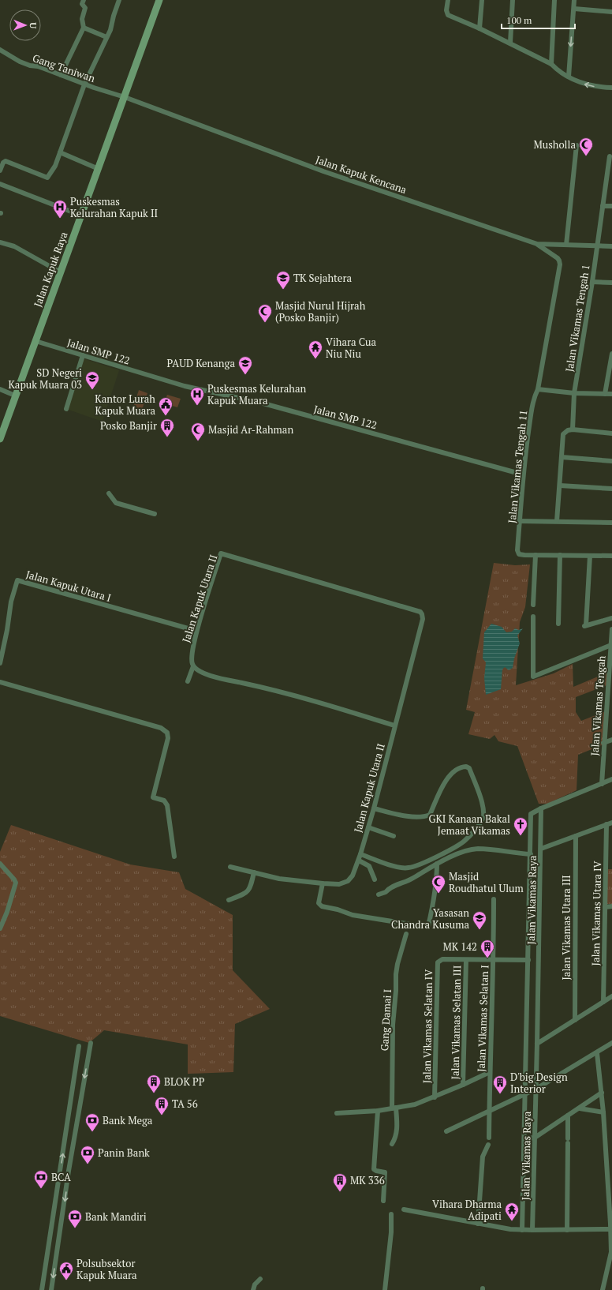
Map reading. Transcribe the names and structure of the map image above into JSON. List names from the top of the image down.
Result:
{
  "streets": {
    "main road": ["Jalan Kapuk Raya"],
    "street": [
      "Gang Taniwan",
      "Jalan Kapuk Kencana",
      "Jalan Vikamas Tengah 1",
      "Jalan SMP 122",
      "Jalan Vikamas Tengah 11",
      "Jalan Kapuk Utara I",
      "Jalan Kapuk Utara II",
      "Jalan Vikamas Tengah",
      "Jalan Vikamas Raya",
      "Jalan Vikamas Utara IV",
      "Jalan Vikamas Utara III",
      "Jalan Vikamas Selatan I",
      "Gang Damai I",
      "Jalan Vikamas Selatan III",
      "Jalan Vikamas Selatan IV"
    ]
  },
  "crossings": [
    ["Gang Taniwan", "Jalan Kapuk Kencana"],
    ["Gang Taniwan", "Jalan Kapuk Raya"],
    ["Jalan Kapuk Kencana", "Jalan Kapuk Raya"],
    ["Jalan Kapuk Kencana", "Jalan Vikamas Tengah 1"],
    ["Jalan Kapuk Kencana", "Jalan Vikamas Tengah 11"],
    ["Jalan Kapuk Raya", "Jalan SMP 122"],
    ["Jalan SMP 122", "Jalan Vikamas Tengah 11"],
    ["Jalan Kapuk Utara I", "Jalan Kapuk Utara II"],
    ["Jalan Vikamas Selatan III", "Jalan Vikamas Selatan IV"]
  ],
  "places": {
    "mosque": [
      "Musholla",
      "Masjid Nurul Hijrah (Posko Banjir)",
      "Masjid Ar-Rahman",
      "Masjid Roudhatul Ulum"
    ],
    "hospital": ["Puskesmas Kelurahan Kapuk II", "Puskesmas Kelurahan Kapuk Muara"],
    "school or university": [
      "TK Sejahtera",
      "PAUD Kenanga",
      "SD Negeri Kapuk Muara 03",
      "Yasasan Chandra Kusuma"
    ],
    "temple": ["Vihara Cua Niu Niu", "Vihara Dharma Adipati"],
    "public building": ["Kantor Lurah Kapuk Muara", "Polsubsektor Kapuk Muara"],
    "building": [
      "Posko Banjir",
      "MK 142",
      "BLOK PP",
      "D'big Design Interior",
      "TA 56",
      "MK 336"
    ],
    "church": ["GKI Kanaan Bakal Jemaat Vikamas"],
    "bank": [
      "Bank Mega",
      "Panin Bank",
      "BCA",
      "Bank Mandiri"
    ]
  },
  "scale_bar": "100 m",
  "north": "right"
}
